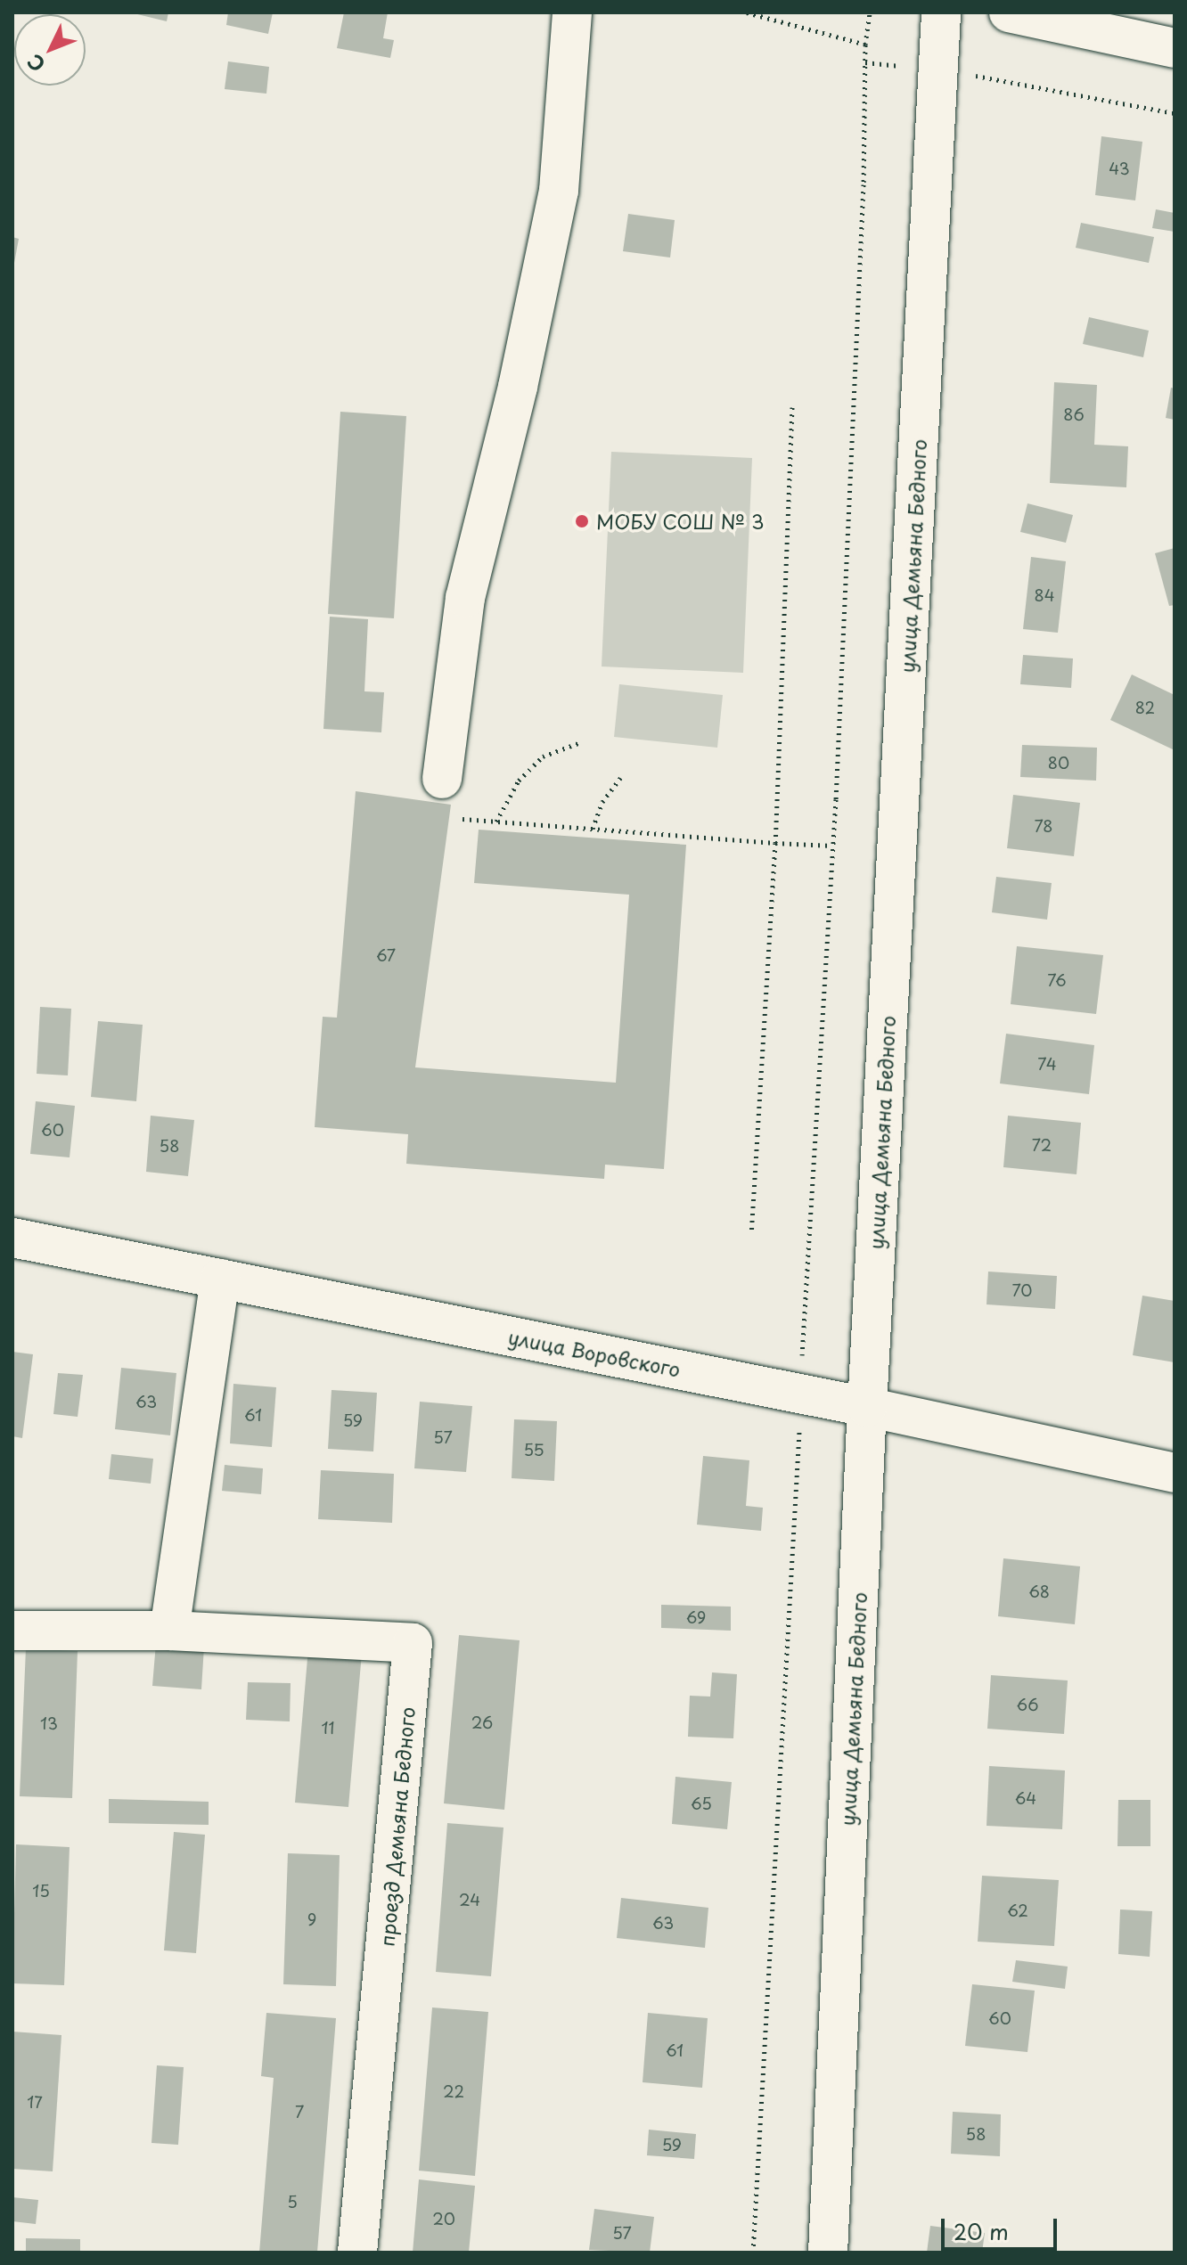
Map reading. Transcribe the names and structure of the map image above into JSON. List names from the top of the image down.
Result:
{
  "streets": {
    "street": ["улица Демьяна Бедного", "улица Воровского", "проезд Демьяна Бедного"]
  },
  "crossings": [
    ["улица Демьяна Бедного", "улица Воровского"]
  ],
  "places": ["МОБУ СОШ № 3"],
  "house_numbers": [
    "43",
    "86",
    "84",
    "82",
    "80",
    "78",
    "67",
    "76",
    "74",
    "60",
    "72",
    "58",
    "70",
    "63",
    "61",
    "59",
    "57",
    "55",
    "68",
    "69",
    "66",
    "26",
    "13",
    "11",
    "64",
    "65",
    "15",
    "24",
    "62",
    "9",
    "63",
    "60",
    "61",
    "22",
    "17",
    "7",
    "58",
    "59",
    "5",
    "20",
    "57"
  ],
  "scale_bar": "20 m",
  "north": "bottom left"
}
